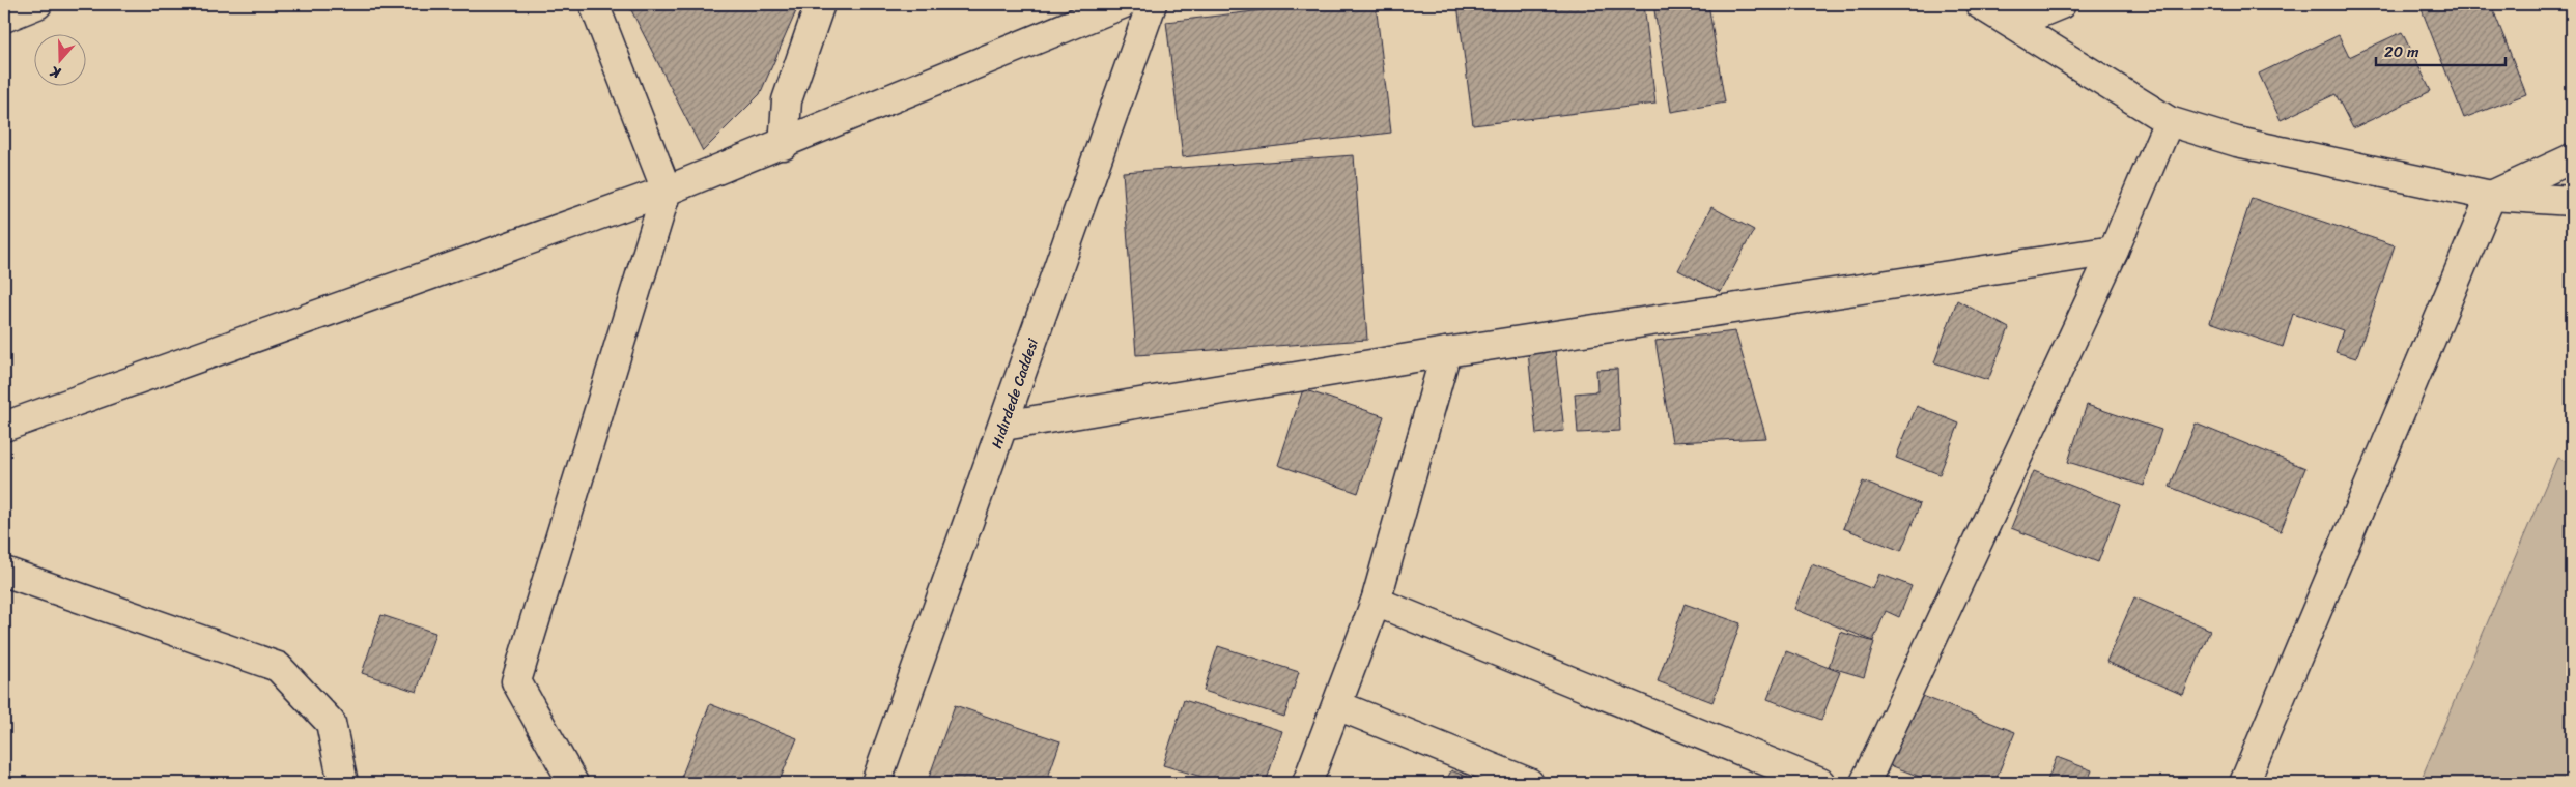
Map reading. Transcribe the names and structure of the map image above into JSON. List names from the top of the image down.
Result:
{
  "streets": {
    "street": ["Hıdırdede Caddesi"]
  },
  "scale_bar": "20 m",
  "north": "bottom"
}
